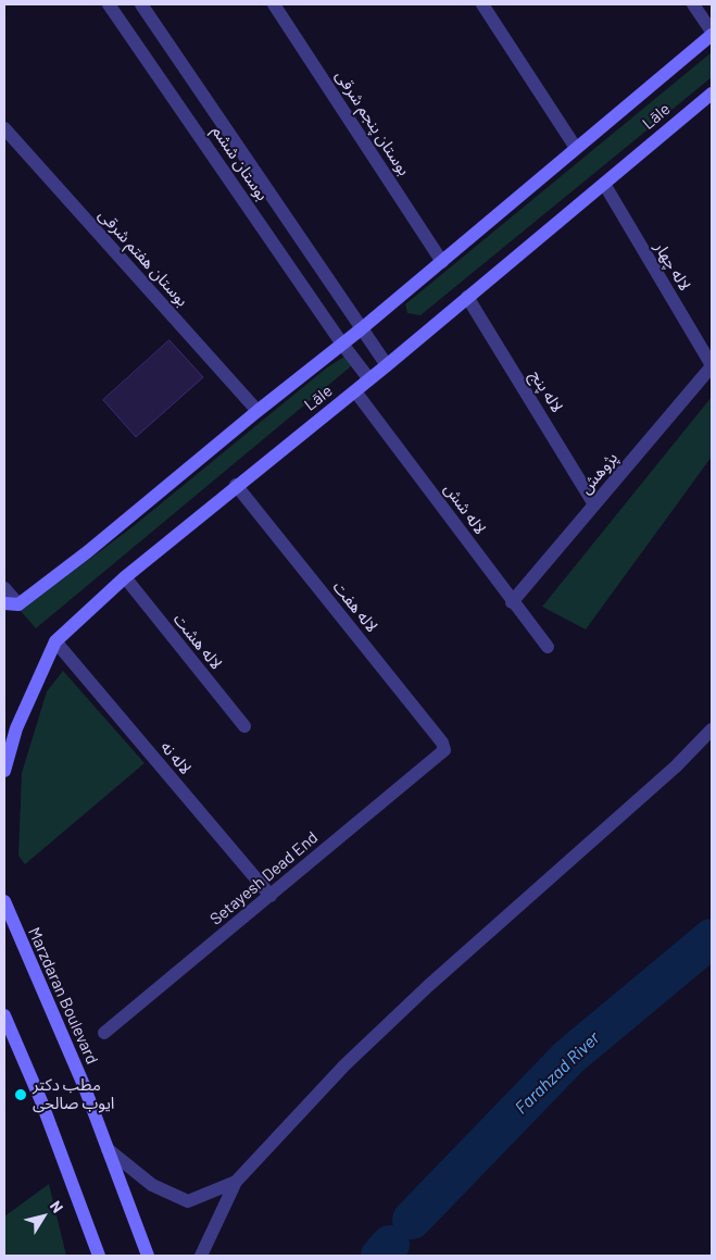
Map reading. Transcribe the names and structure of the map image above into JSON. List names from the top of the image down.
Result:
{
  "streets": {
    "main road": ["Lāle", "Marzdaran Boulevard"],
    "street": [
      "بوستان پنجم شرقی",
      "بوستان ششم",
      "بوستان هفتم شرقی",
      "لاله چهار",
      "لاله پنج",
      "پژوهش",
      "لاله شش",
      "لاله هفت",
      "لاله هشت",
      "لاله نه",
      "Setayesh Dead End"
    ]
  },
  "crossings": [
    ["Lāle", "بوستان پنجم شرقی"],
    ["Lāle", "بوستان ششم"],
    ["Lāle", "بوستان هفتم شرقی"],
    ["Lāle", "لاله چهار"],
    ["Lāle", "لاله پنج"],
    ["Lāle", "لاله شش"],
    ["Lāle", "لاله هفت"],
    ["Lāle", "لاله هشت"],
    ["Lāle", "لاله نه"],
    ["لاله چهار", "پژوهش"],
    ["لاله پنج", "پژوهش"],
    ["پژوهش", "لاله شش"],
    ["لاله هفت", "Setayesh Dead End"],
    ["لاله نه", "Setayesh Dead End"]
  ],
  "water": ["Farahzad River"],
  "places": ["مطب دکتر ایوب صالحی"],
  "north": "top right"
}
